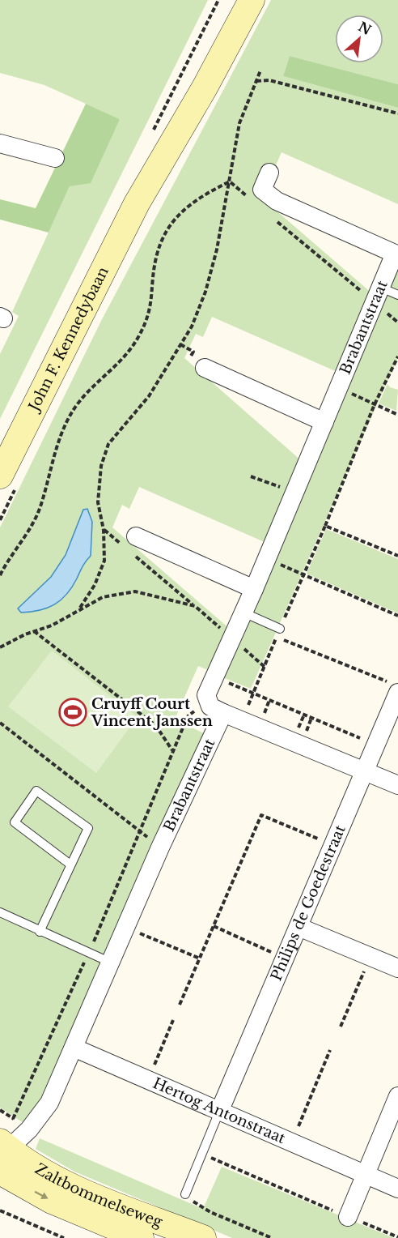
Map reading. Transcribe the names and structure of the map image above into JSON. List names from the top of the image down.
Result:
{
  "streets": {
    "main road": ["John F. Kennedybaan", "Zaltbommelseweg"],
    "street": ["Brabantstraat", "Philips de Goedestraat", "Hertog Antonstraat"]
  },
  "crossings": [
    ["Brabantstraat", "Hertog Antonstraat"],
    ["Brabantstraat", "Zaltbommelseweg"],
    ["Philips de Goedestraat", "Hertog Antonstraat"]
  ],
  "places": {
    "sports": ["Cruyff Court Vincent Janssen"]
  },
  "north": "top right"
}
